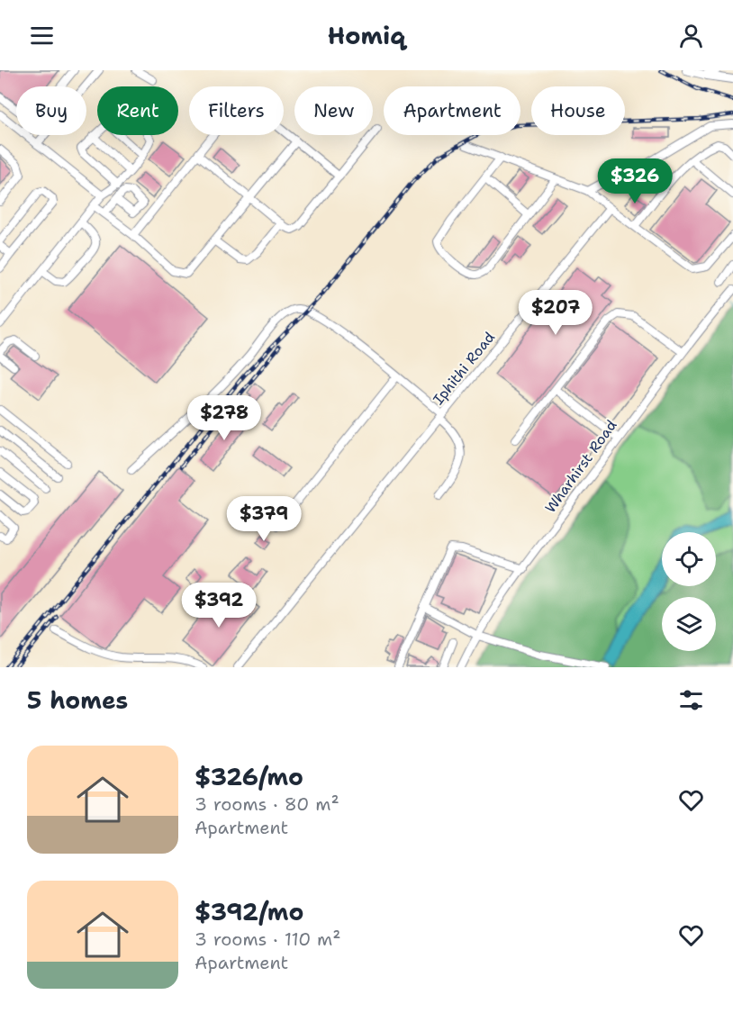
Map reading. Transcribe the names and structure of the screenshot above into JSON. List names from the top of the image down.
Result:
{
  "streets": {
    "lane": ["Iphithi Road", "Wharhirst Road"]
  },
  "page": {
    "header": "Homiq",
    "chip": [
      "Buy",
      "Rent",
      "Filters",
      "New",
      "Apartment",
      "House"
    ],
    "price": [
      "$326",
      "$207",
      "$278",
      "$379",
      "$392"
    ],
    "heading": "5 homes",
    "list": [
      {
        "name": "$326/mo",
        "note": "3 rooms · 80 m² · Apartment"
      },
      {
        "name": "$392/mo",
        "note": "3 rooms · 110 m² · Apartment"
      }
    ]
  }
}
